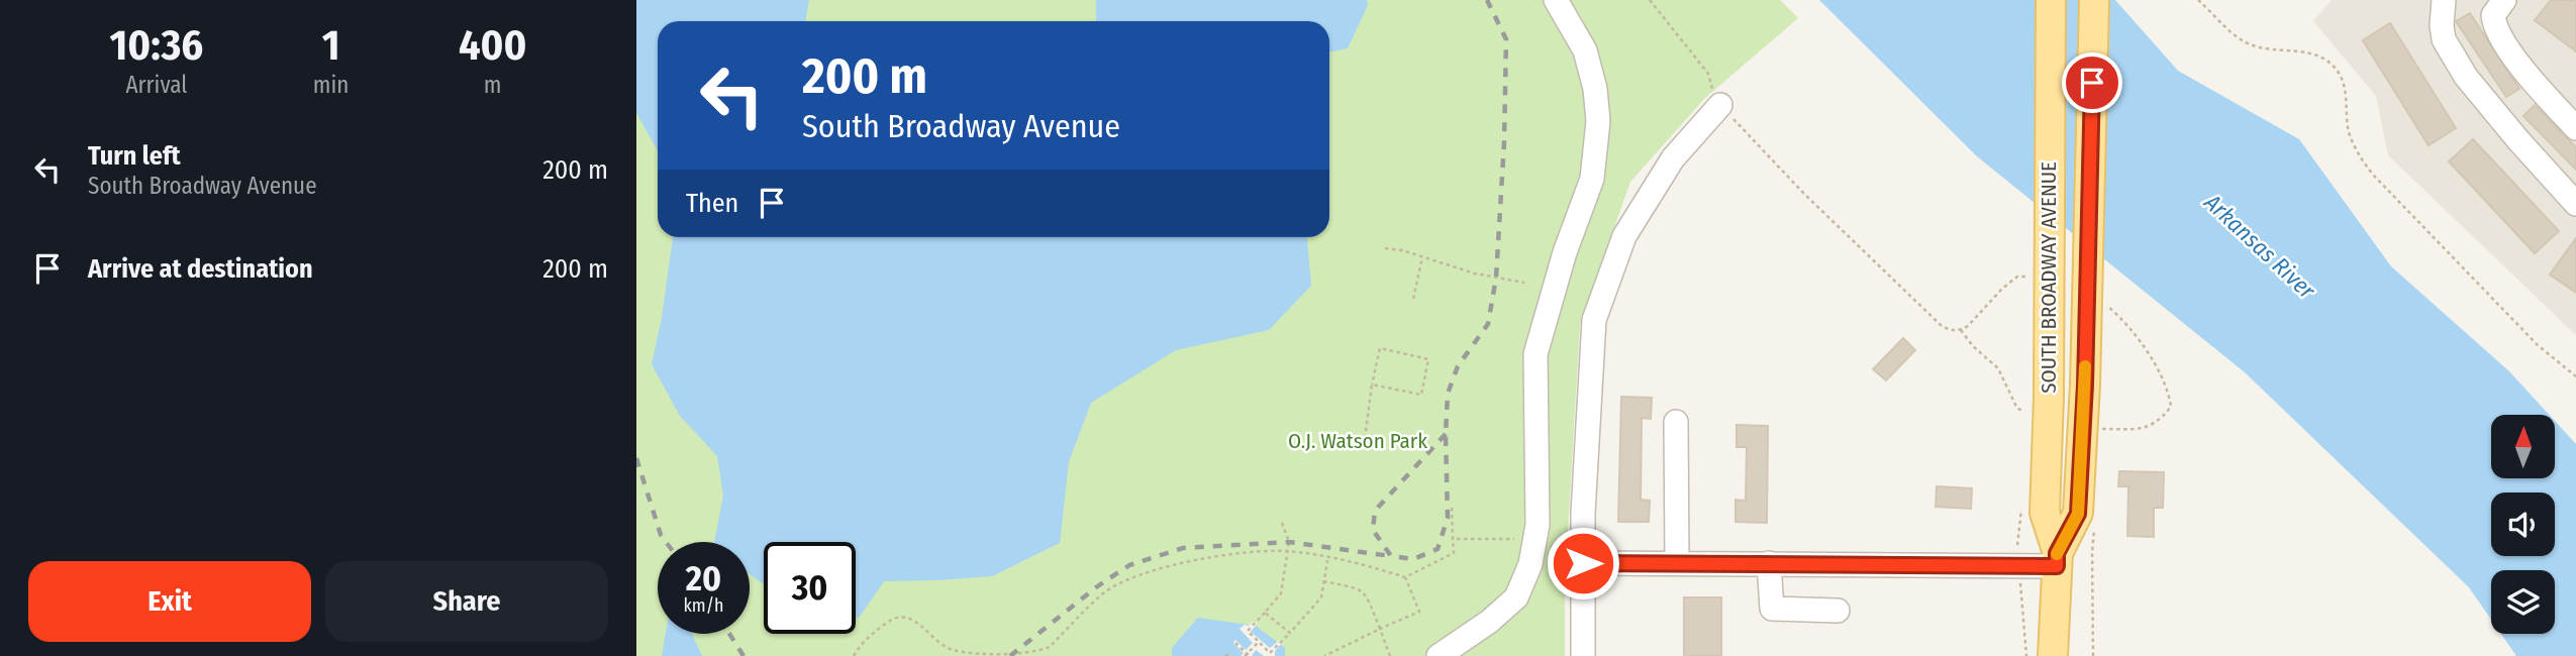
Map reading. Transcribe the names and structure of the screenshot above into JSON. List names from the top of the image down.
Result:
{
  "streets": {
    "main road": ["SOUTH BROADWAY AVENUE"]
  },
  "water": ["Arkansas River"],
  "parks": ["O.J. Watson Park"],
  "north": "top",
  "page": {
    "eta": [
      "10:36",
      "Arrival",
      "1",
      "min",
      "400",
      "m"
    ],
    "turn": ["200 m", "South Broadway Avenue"],
    "list": [
      {
        "name": "Turn left",
        "note": "South Broadway Avenue",
        "value": "200 m"
      },
      {
        "name": "Arrive at destination",
        "value": "200 m"
      }
    ],
    "then": "Then",
    "speed": "20 km/h",
    "limit": "30",
    "buttons": ["Exit", "Share"]
  }
}
